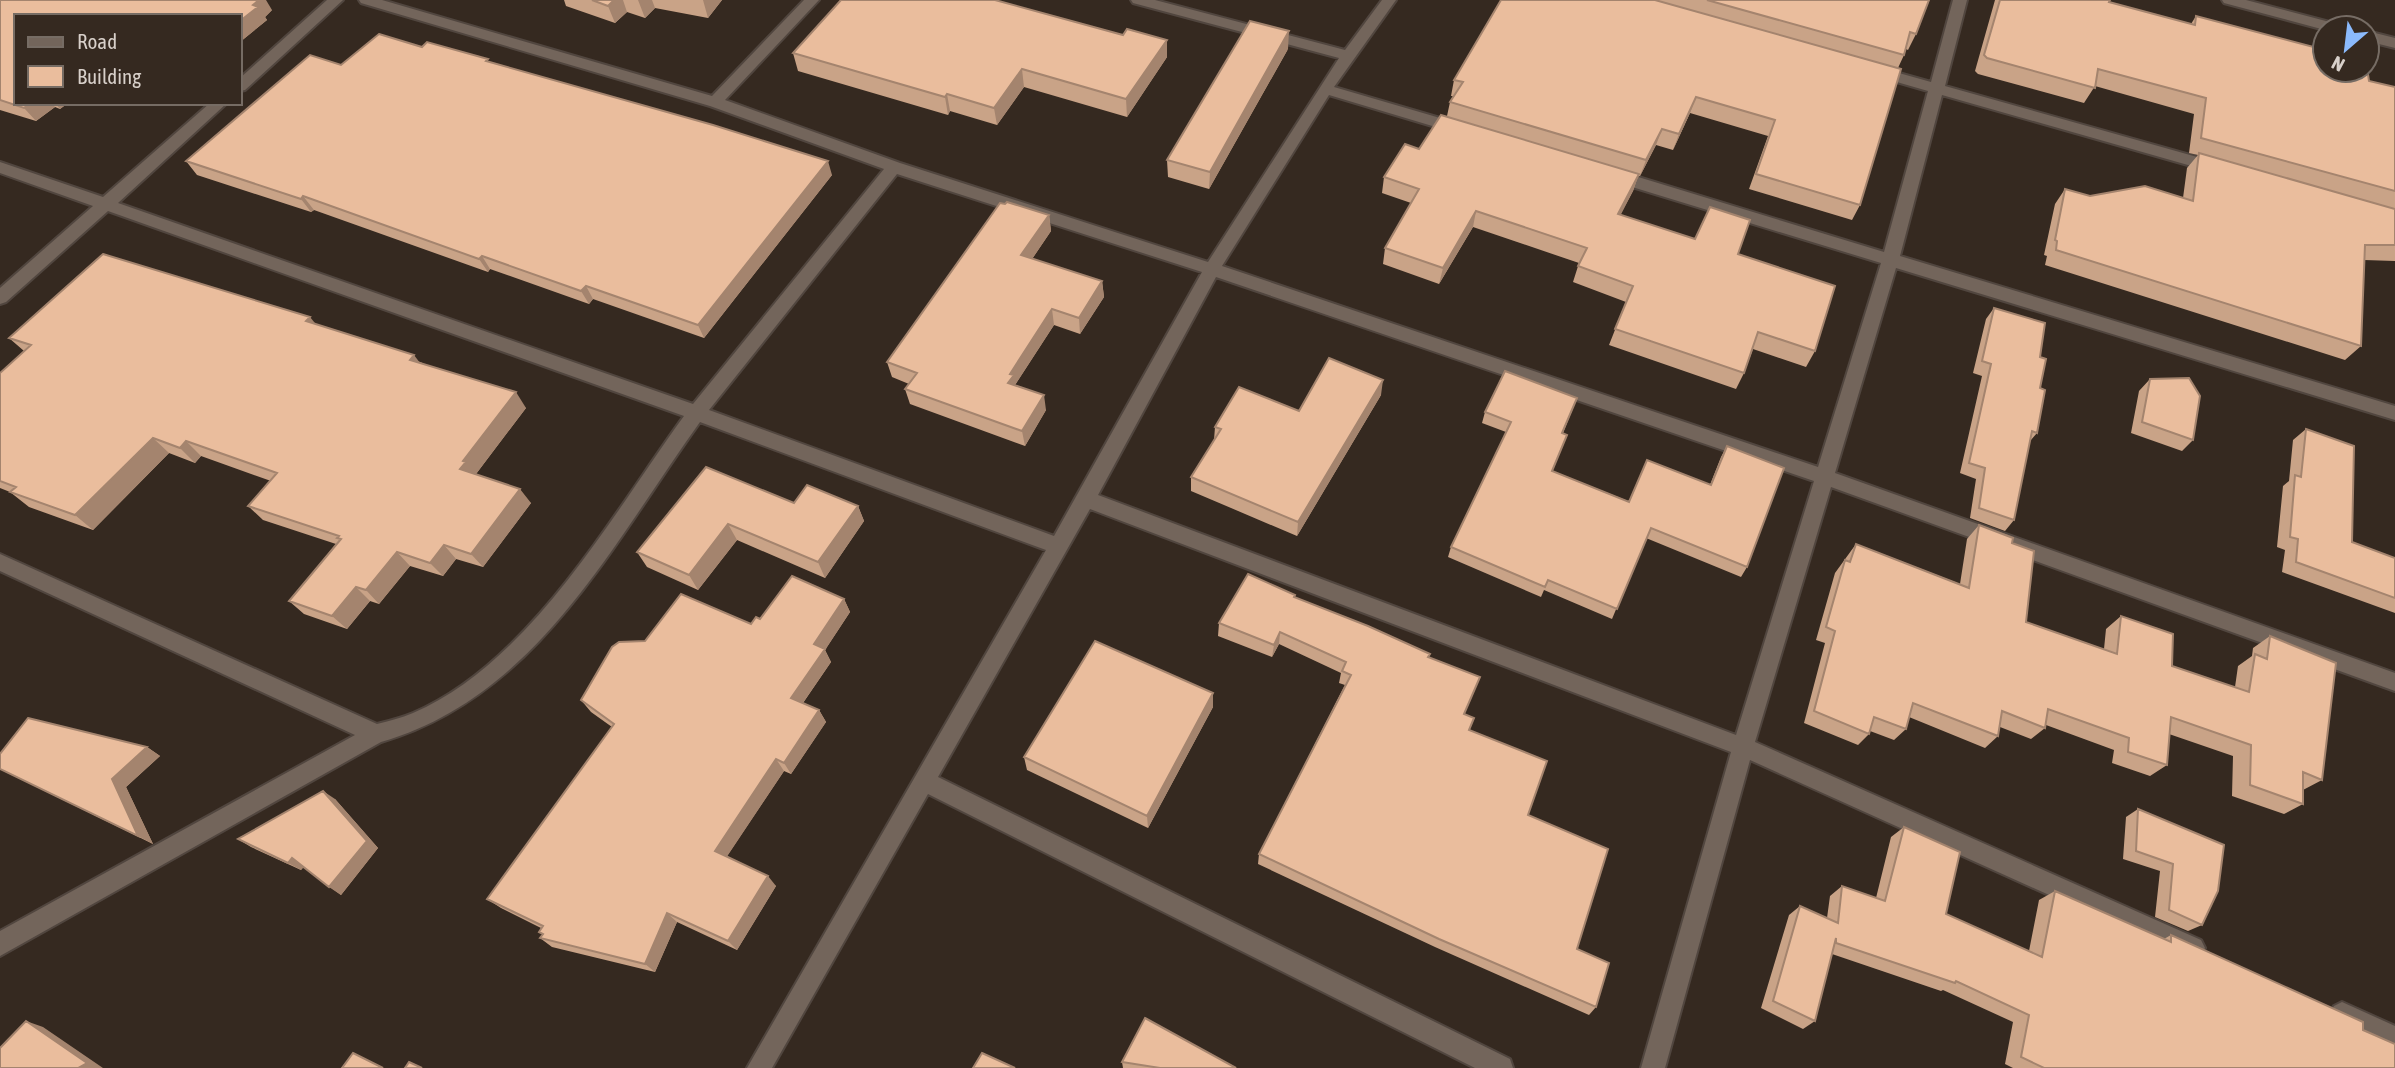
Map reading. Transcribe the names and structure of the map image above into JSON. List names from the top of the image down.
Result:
{
  "legend": ["Road", "Building"],
  "north": "bottom left"
}
